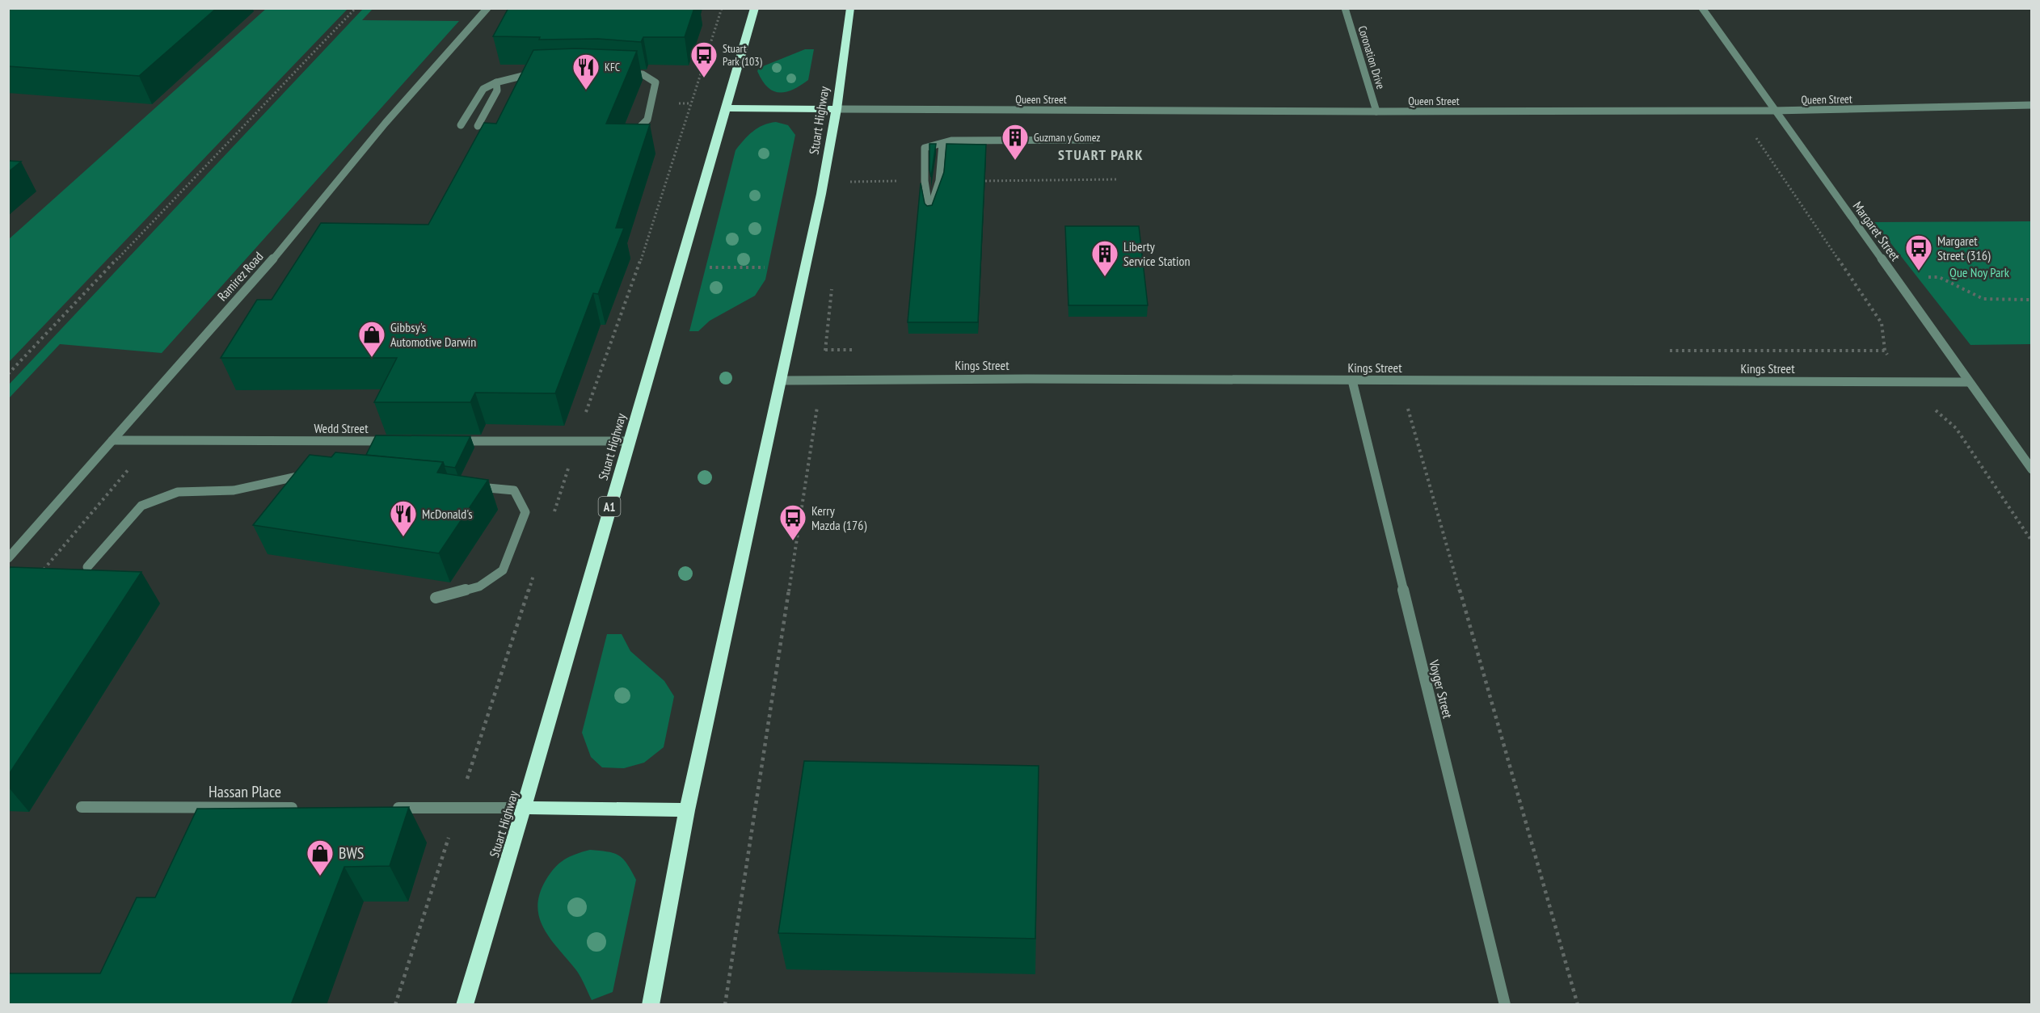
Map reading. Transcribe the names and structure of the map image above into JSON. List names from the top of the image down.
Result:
{
  "streets": {
    "highway": ["Stuart Highway", "A1"],
    "street": [
      "Coronation Drive",
      "Queen Street",
      "Margaret Street",
      "Ramirez Road",
      "Kings Street",
      "Wedd Street",
      "Voyger Street",
      "Hassan Place"
    ]
  },
  "crossings": [
    ["Coronation Drive", "Queen Street"],
    ["Queen Street", "Stuart Highway"],
    ["Queen Street", "Margaret Street"],
    ["Stuart Highway", "Kings Street"],
    ["Margaret Street", "Kings Street"],
    ["Ramirez Road", "Wedd Street"],
    ["Kings Street", "Voyger Street"]
  ],
  "districts": ["STUART PARK"],
  "parks": ["Que Noy Park"],
  "places": {
    "bus stop": ["Stuart Park (103)", "Margaret Street (316)", "Kerry Mazda (176)"],
    "restaurant": ["KFC", "McDonald's"],
    "building": ["Guzman y Gomez", "Liberty Service Station"],
    "shop": ["Gibbsy's Automotive Darwin", "BWS"]
  }
}
